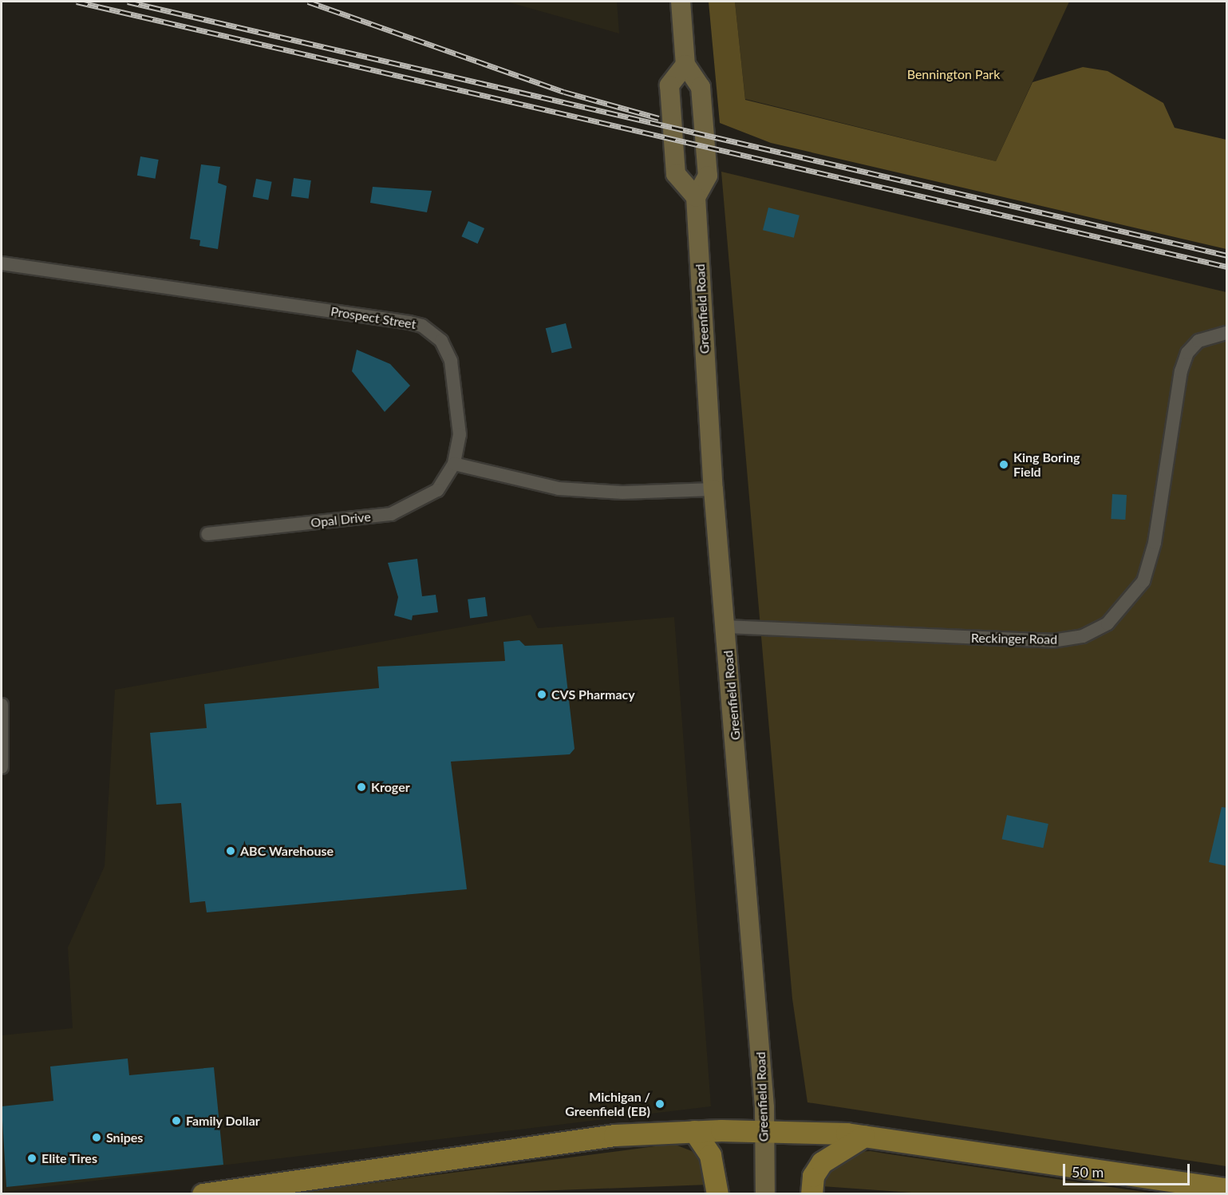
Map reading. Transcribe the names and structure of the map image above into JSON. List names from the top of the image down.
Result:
{
  "streets": {
    "main road": ["Greenfield Road"],
    "street": ["Prospect Street", "Opal Drive", "Reckinger Road"]
  },
  "crossings": [
    ["Greenfield Road", "Reckinger Road"],
    ["Prospect Street", "Opal Drive"]
  ],
  "parks": ["Bennington Park"],
  "places": [
    "King Boring Field",
    "CVS Pharmacy",
    "Kroger",
    "ABC Warehouse",
    "Michigan / Greenfield (EB)",
    "Family Dollar",
    "Snipes",
    "Elite Tires"
  ],
  "scale_bar": "50 m"
}
